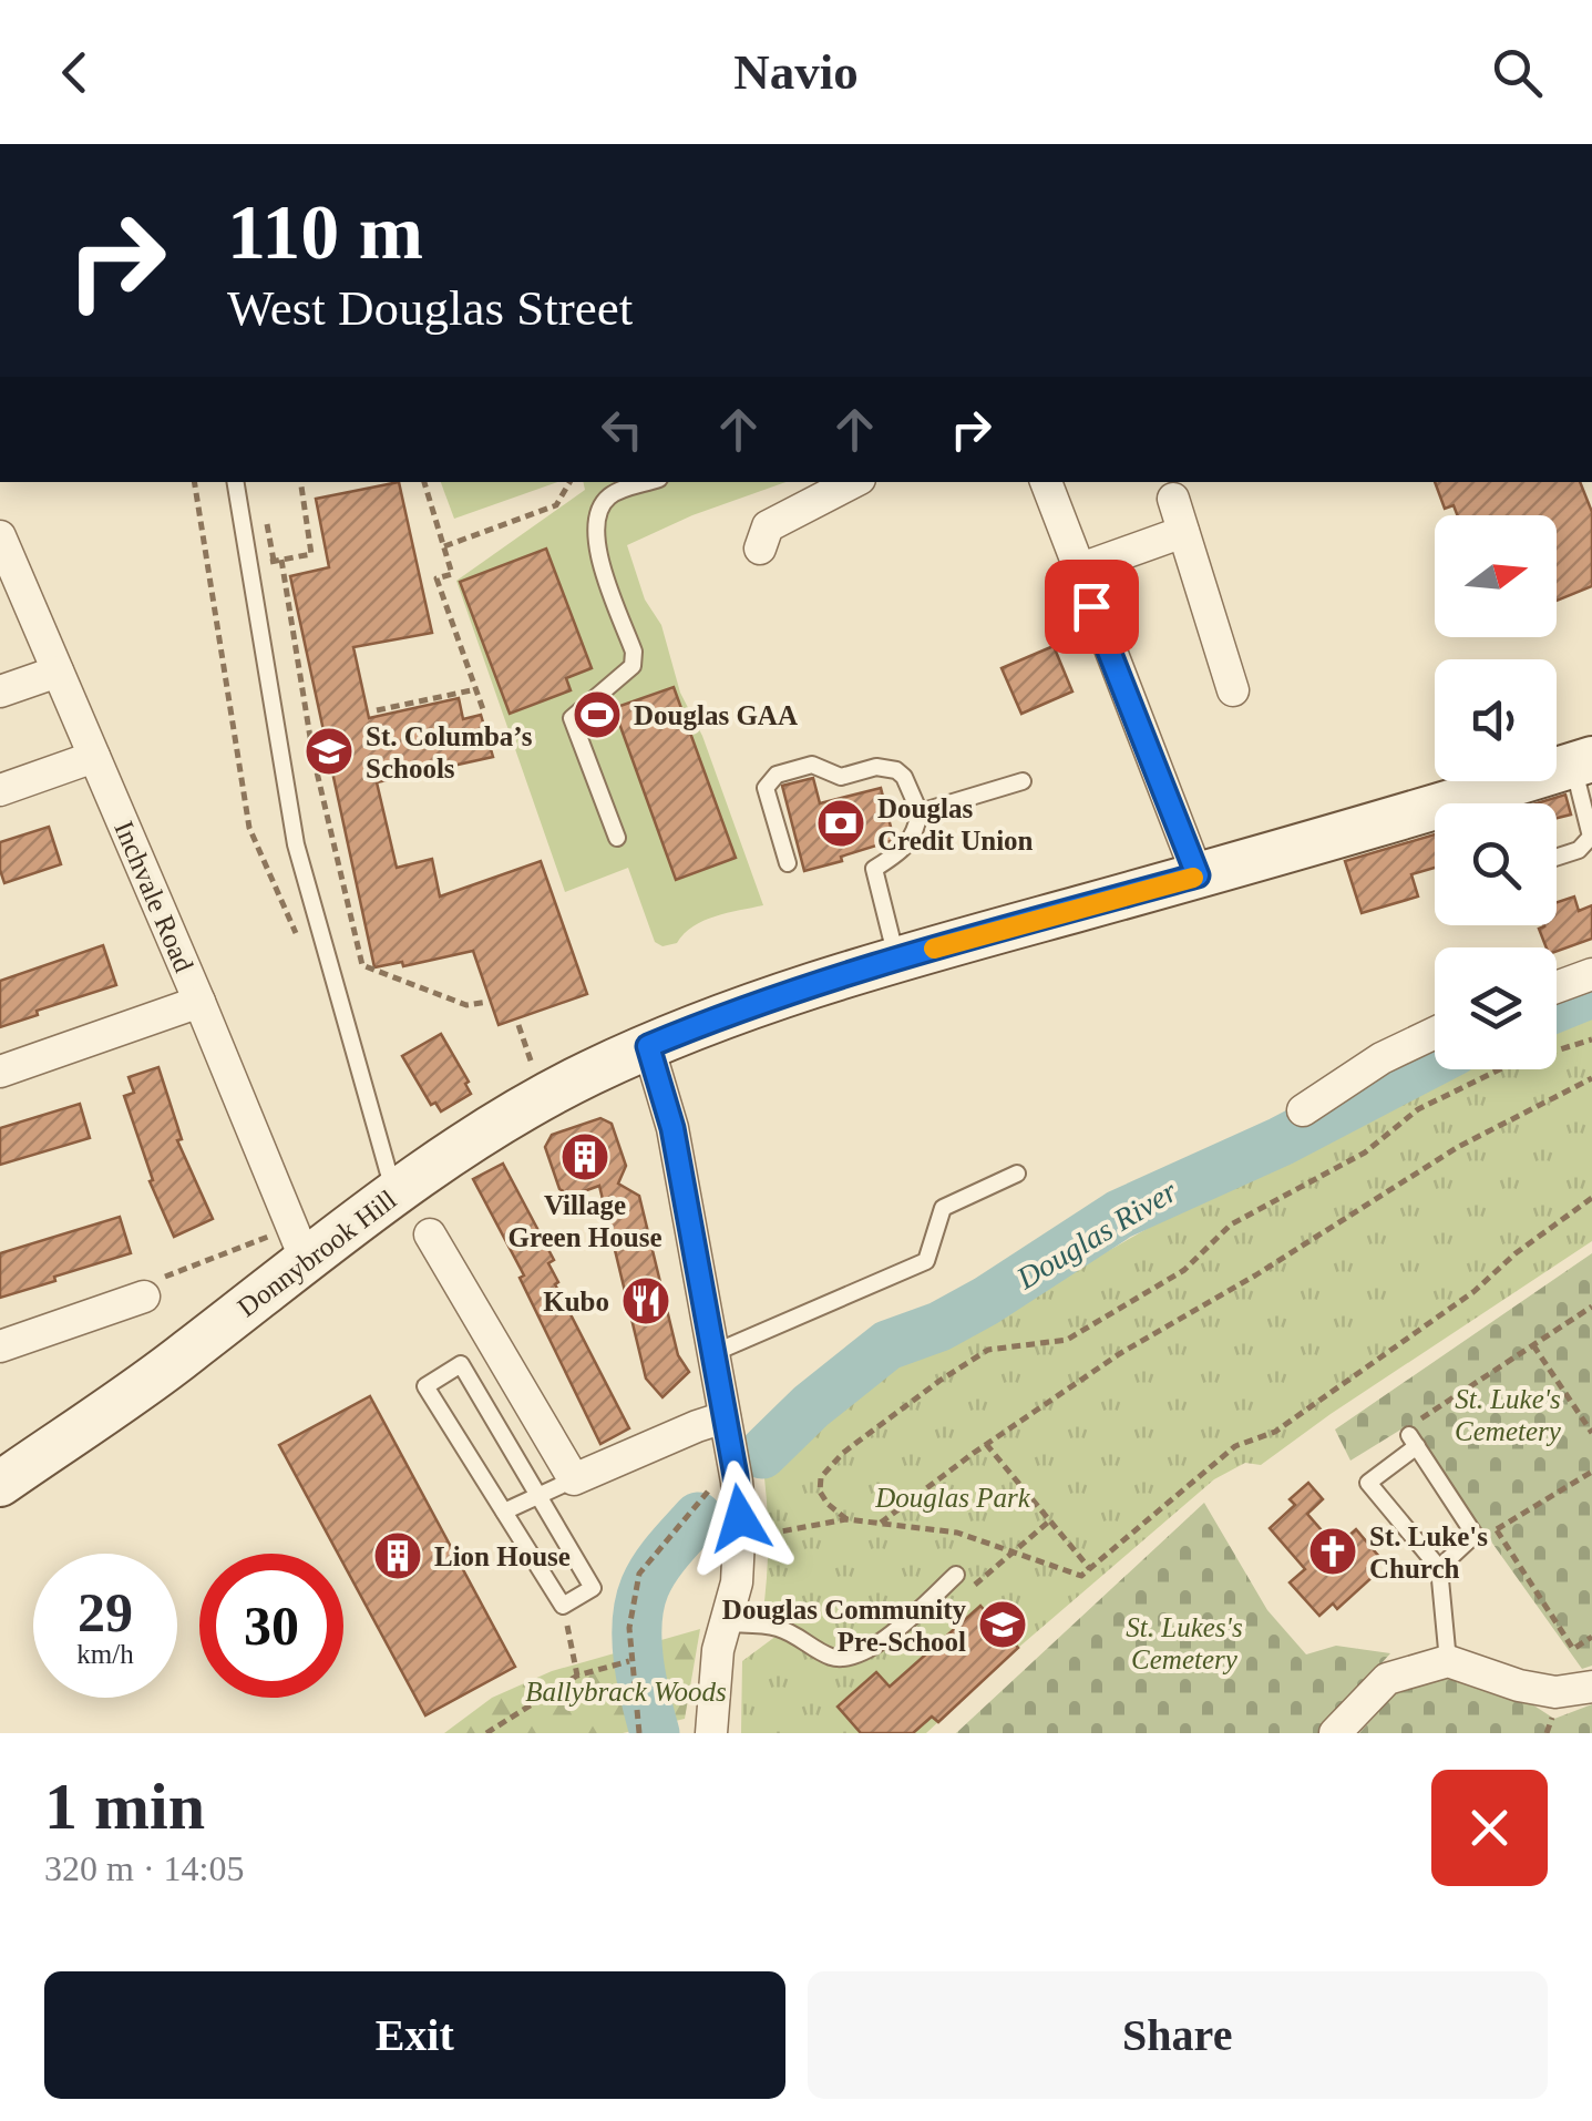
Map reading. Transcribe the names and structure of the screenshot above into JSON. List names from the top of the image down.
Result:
{
  "streets": {
    "main road": ["Donnybrook Hill"],
    "street": ["Inchvale Road"]
  },
  "crossings": [
    ["Inchvale Road", "Donnybrook Hill"]
  ],
  "water": ["Douglas River"],
  "parks": [
    "St. Luke's Cemetery",
    "Douglas Park",
    "St. Lukes's Cemetery",
    "Ballybrack Woods"
  ],
  "places": {
    "sports": ["Douglas GAA"],
    "school or university": ["St. Columba’s Schools", "Douglas Community Pre-School"],
    "bank": ["Douglas Credit Union"],
    "building": ["Village Green House", "Lion House"],
    "restaurant": ["Kubo"],
    "church": ["St. Luke's Church"]
  },
  "north": "right",
  "page": {
    "header": "Navio",
    "turn": ["110 m", "West Douglas Street"],
    "speed": "29 km/h",
    "limit": "30",
    "heading": ["1 min", "320 m · 14:05"],
    "buttons": ["Exit", "Share"]
  }
}
